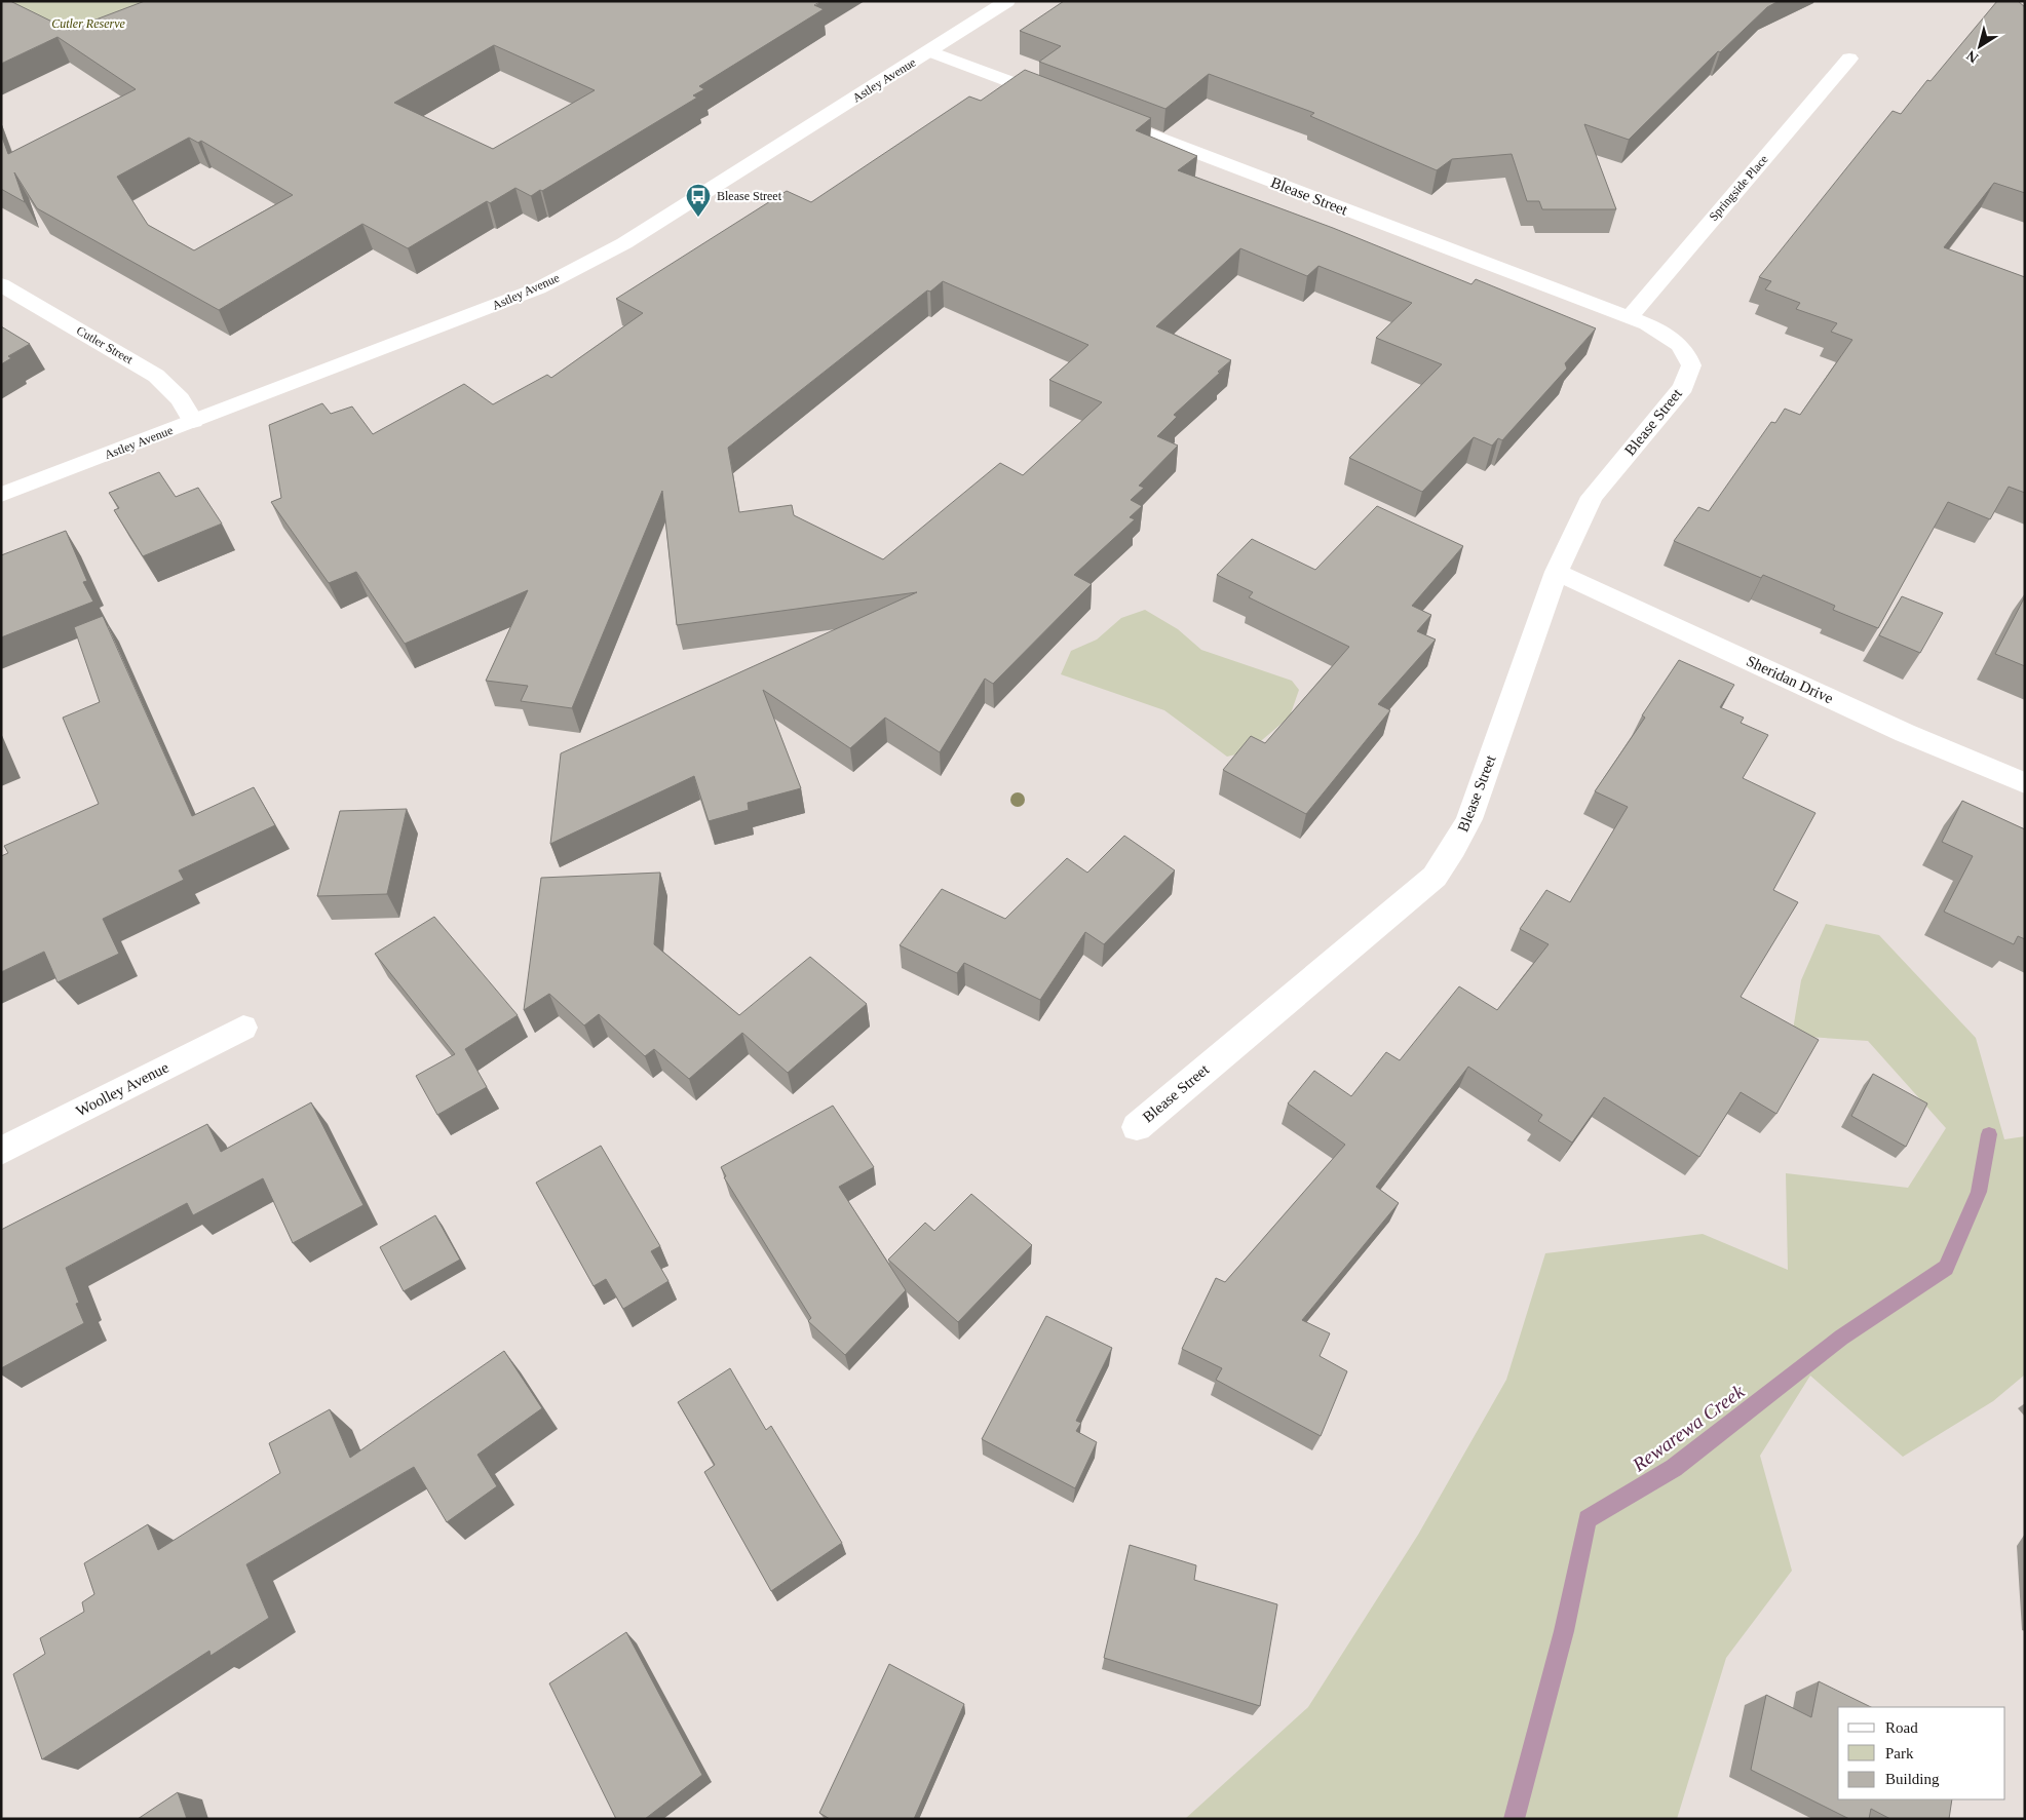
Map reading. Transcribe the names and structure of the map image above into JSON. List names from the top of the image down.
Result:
{
  "streets": {
    "street": [
      "Astley Avenue",
      "Springside Place",
      "Blease Street",
      "Cutler Street",
      "Sheridan Drive",
      "Woolley Avenue"
    ]
  },
  "crossings": [
    ["Astley Avenue", "Cutler Street"],
    ["Springside Place", "Blease Street"],
    ["Blease Street", "Sheridan Drive"]
  ],
  "water": ["Rewarewa Creek"],
  "parks": ["Cutler Reserve"],
  "places": {
    "bus stop": ["Blease Street"]
  },
  "legend": ["Road", "Park", "Building"],
  "north": "bottom left"
}
